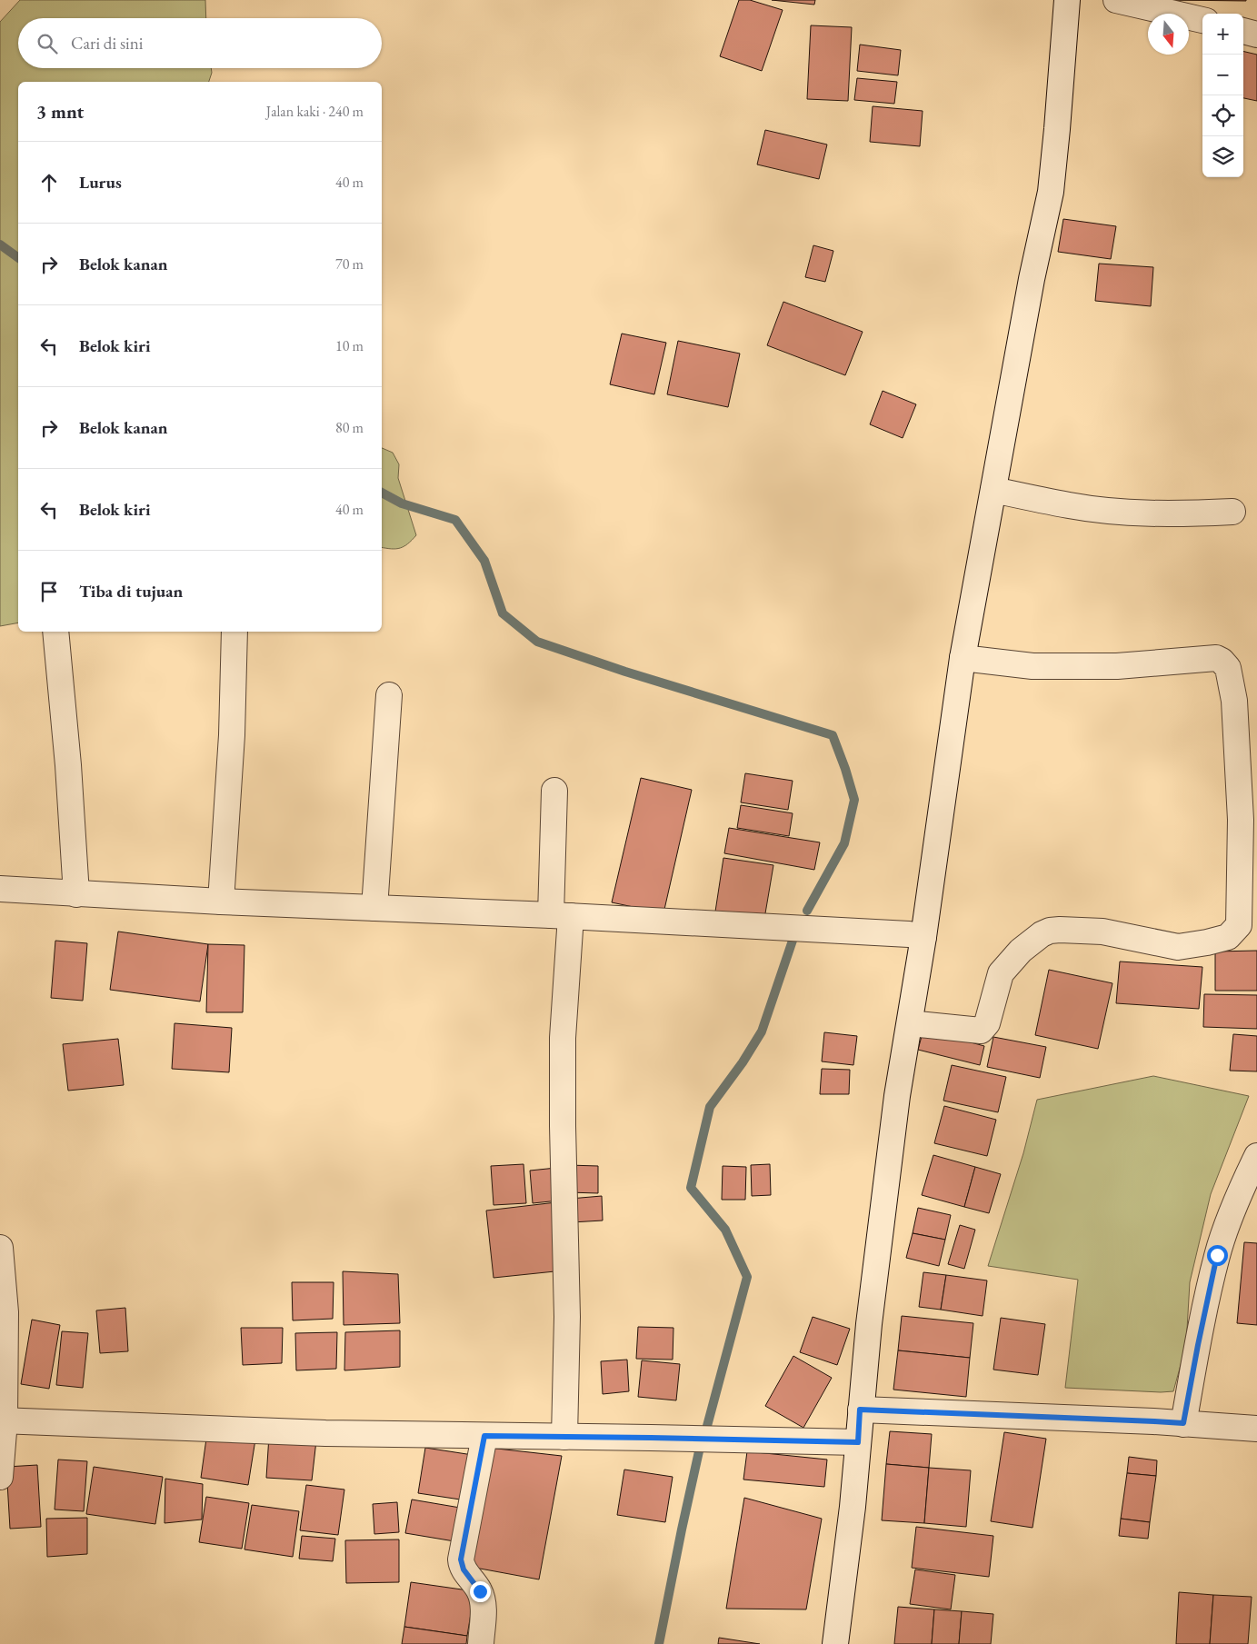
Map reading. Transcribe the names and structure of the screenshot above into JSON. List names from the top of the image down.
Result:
{
  "north": "bottom",
  "page": {
    "map_buttons": ["+", "−"],
    "search": "Cari di sini",
    "heading": ["3 mnt", "Jalan kaki · 240 m"],
    "list": [
      ["Lurus", "40 m"],
      ["Belok kanan", "70 m"],
      ["Belok kiri", "10 m"],
      ["Belok kanan", "80 m"],
      ["Belok kiri", "40 m"],
      "Tiba di tujuan"
    ]
  }
}
